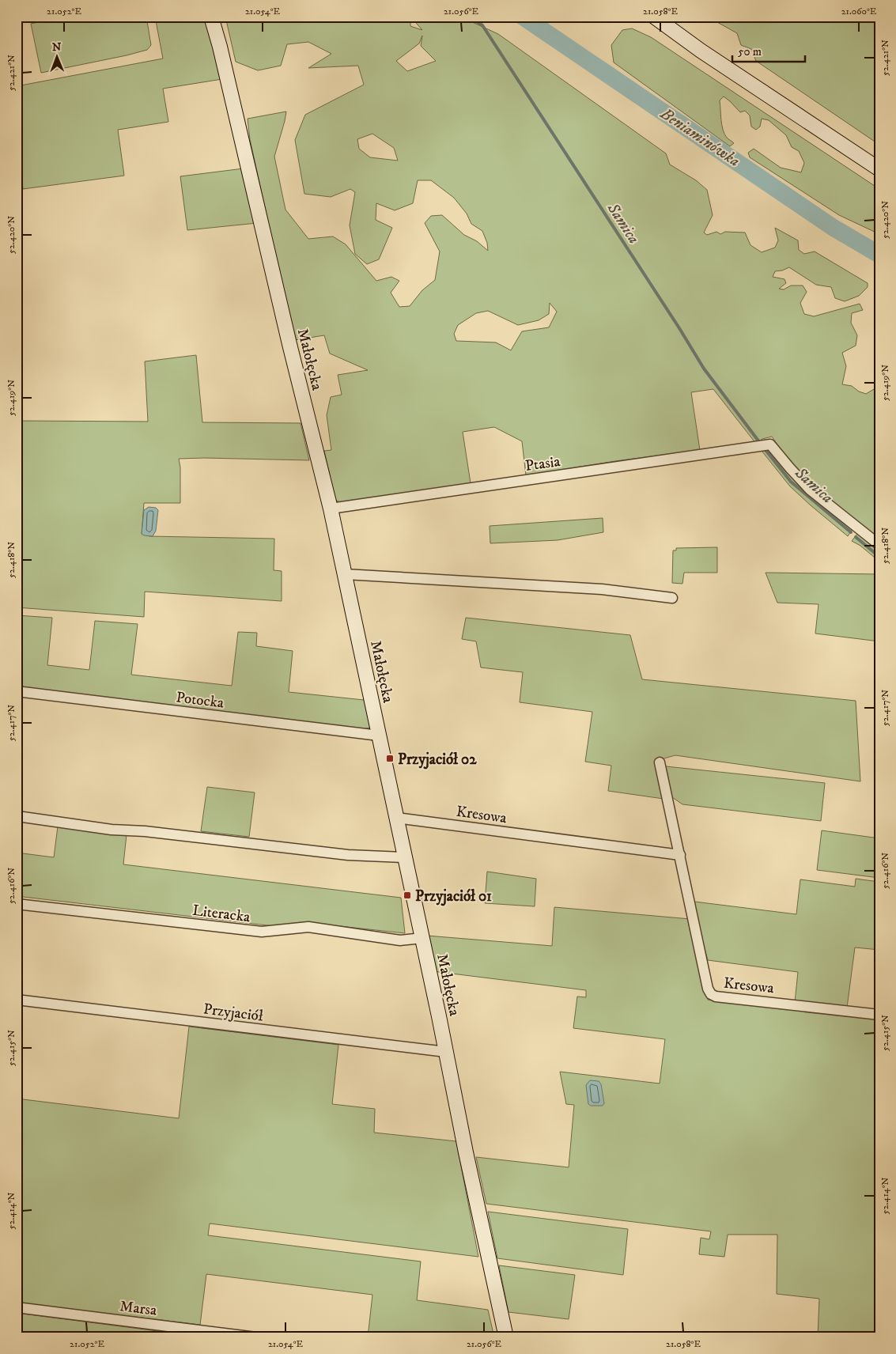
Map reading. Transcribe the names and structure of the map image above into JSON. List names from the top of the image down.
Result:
{
  "streets": {
    "street": [
      "Małołęcka",
      "Ptasia",
      "Potocka",
      "Kresowa",
      "Literacka",
      "Przyjaciół",
      "Marsa"
    ]
  },
  "crossings": [
    ["Małołęcka", "Ptasia"],
    ["Małołęcka", "Potocka"],
    ["Małołęcka", "Kresowa"],
    ["Małołęcka", "Literacka"],
    ["Małołęcka", "Przyjaciół"]
  ],
  "water": ["Beniaminówka", "Samica"],
  "places": {
    "transit": ["Przyjaciół 02", "Przyjaciół 01"]
  },
  "scale_bar": "50 m",
  "north": "top",
  "coordinates": [
    "21.052°E",
    "21.054°E",
    "21.056°E",
    "21.058°E",
    "21.060°E",
    "52.421°N",
    "52.420°N",
    "52.419°N",
    "52.418°N",
    "52.417°N",
    "52.416°N",
    "52.415°N",
    "52.414°N"
  ]
}
